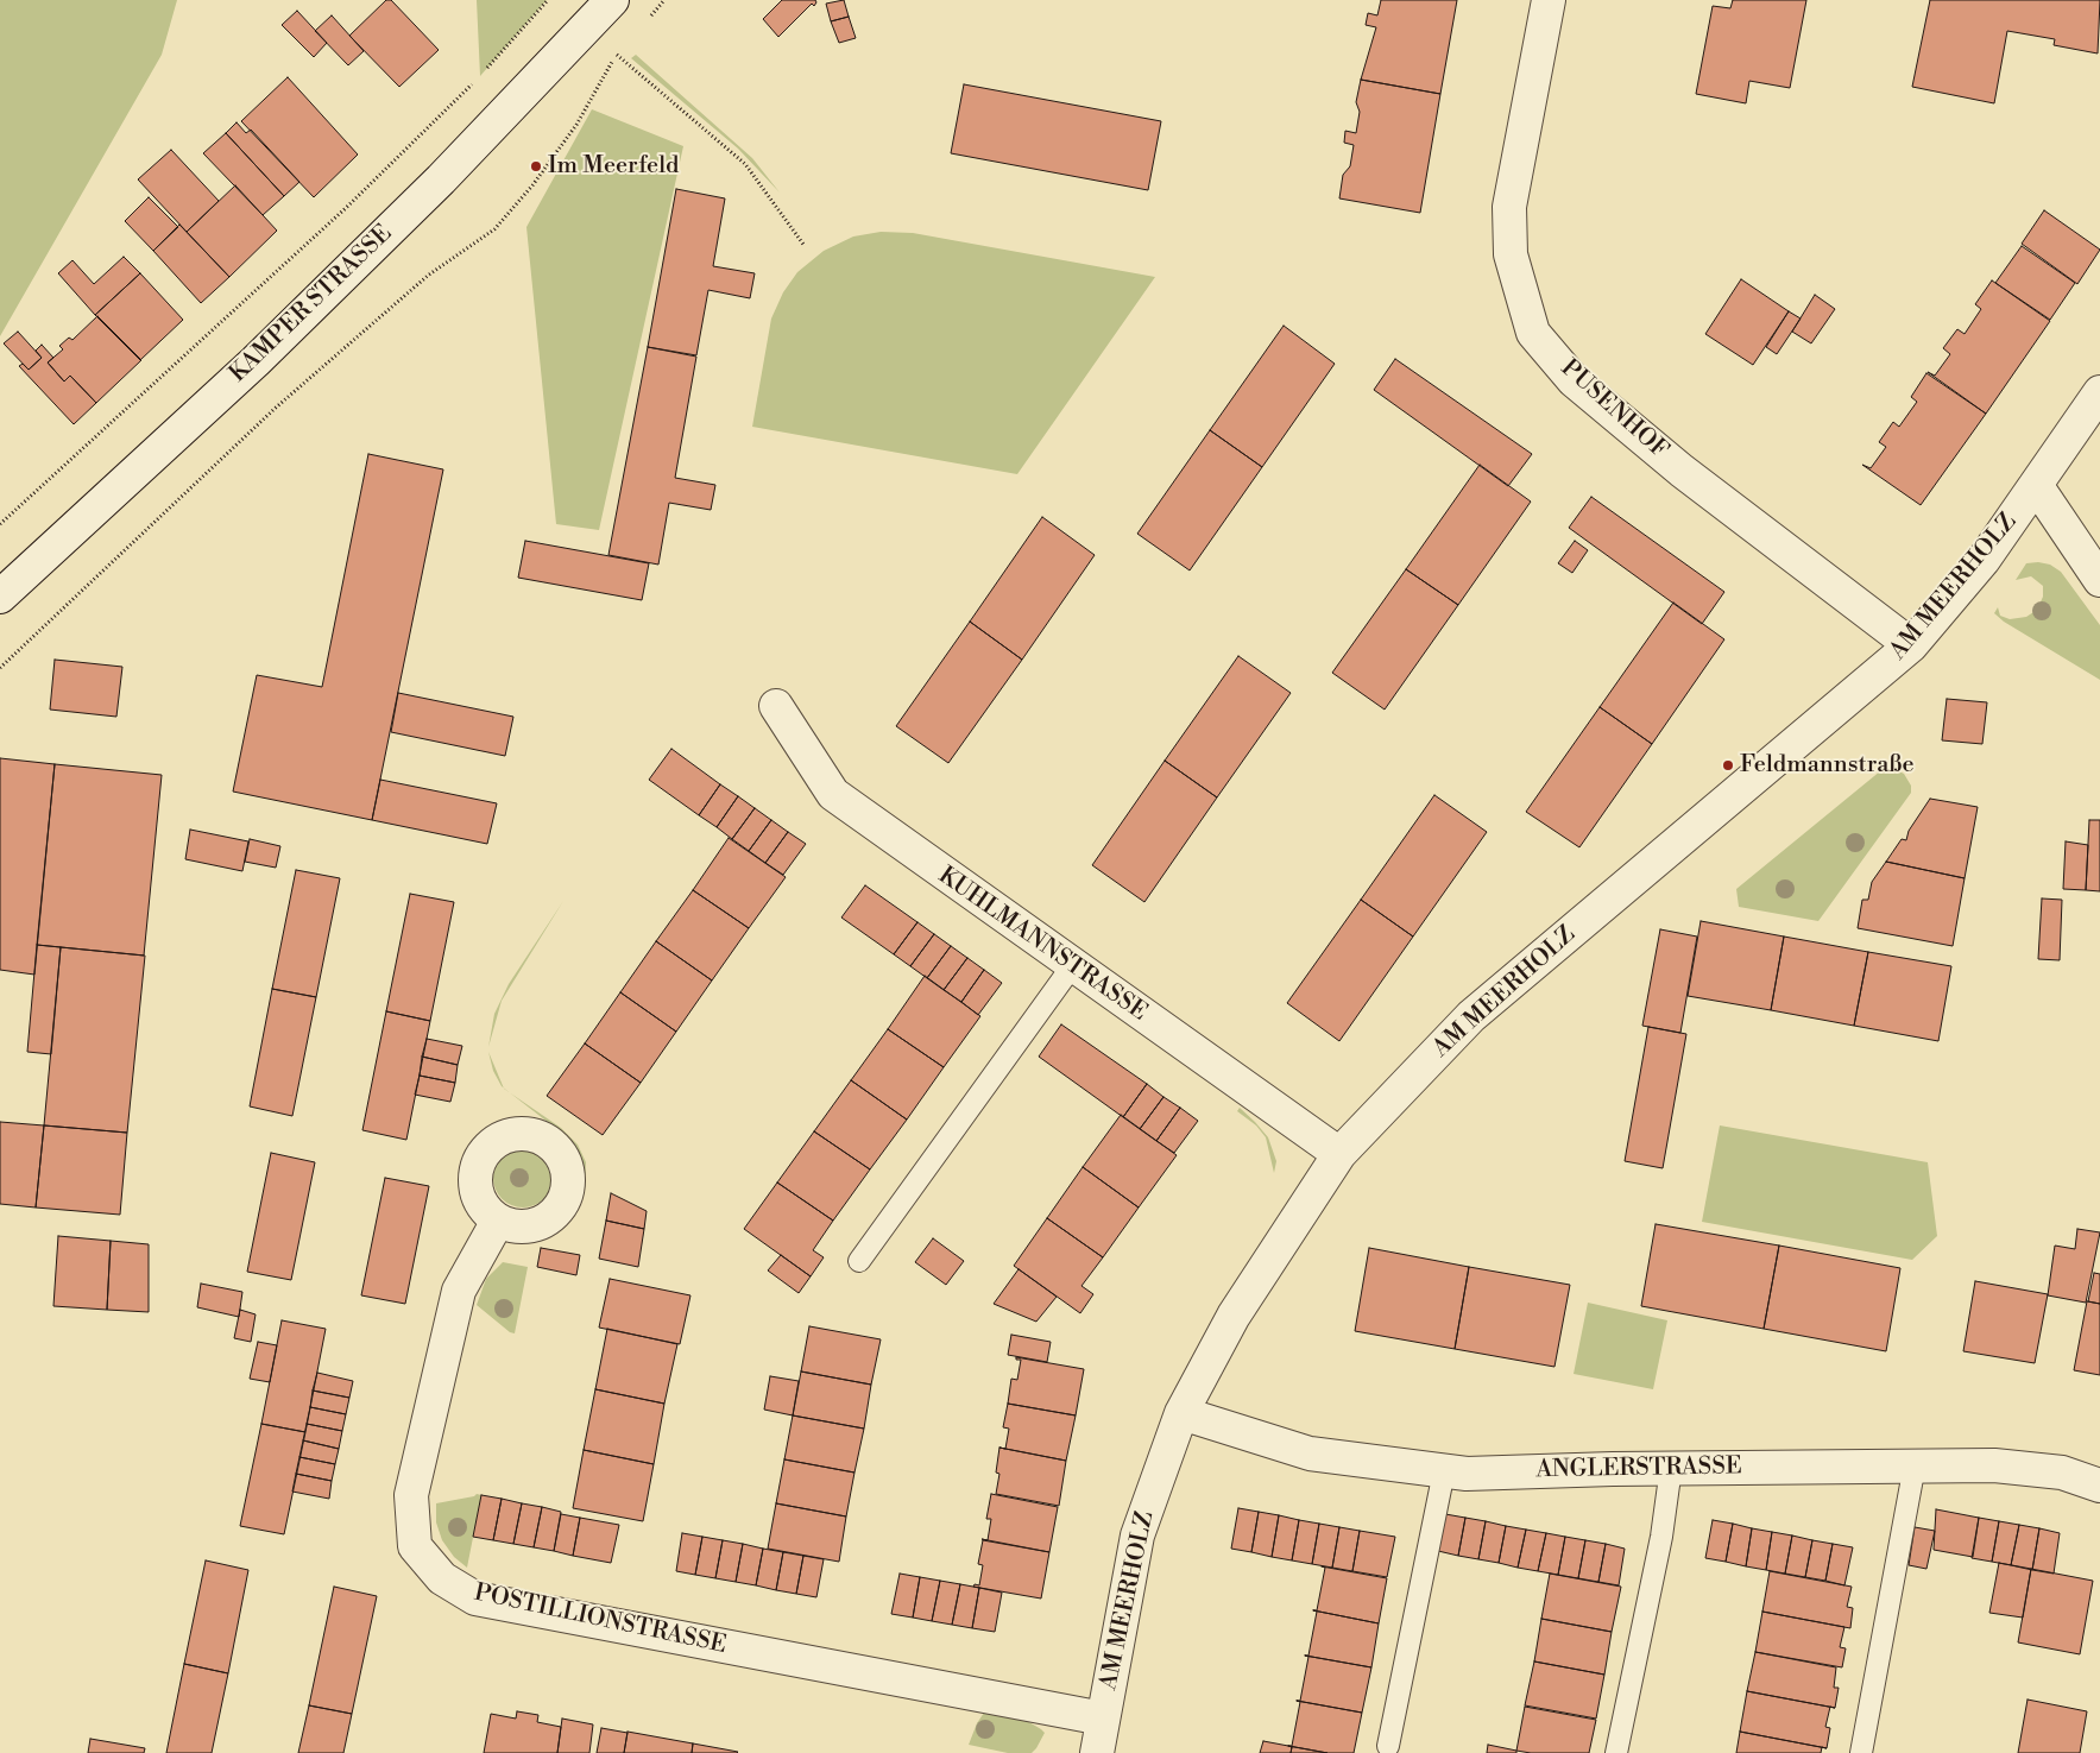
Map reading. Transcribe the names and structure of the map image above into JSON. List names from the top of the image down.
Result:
{
  "streets": {
    "street": [
      "KAMPER STRASSE",
      "PUSENHOF",
      "AM MEERHOLZ",
      "KUHLMANNSTRASSE",
      "ANGLERSTRASSE",
      "POSTILLIONSTRASSE"
    ]
  },
  "crossings": [
    ["PUSENHOF", "AM MEERHOLZ"],
    ["AM MEERHOLZ", "KUHLMANNSTRASSE"],
    ["AM MEERHOLZ", "ANGLERSTRASSE"],
    ["AM MEERHOLZ", "POSTILLIONSTRASSE"]
  ],
  "places": ["Im Meerfeld", "Feldmannstraße"]
}
